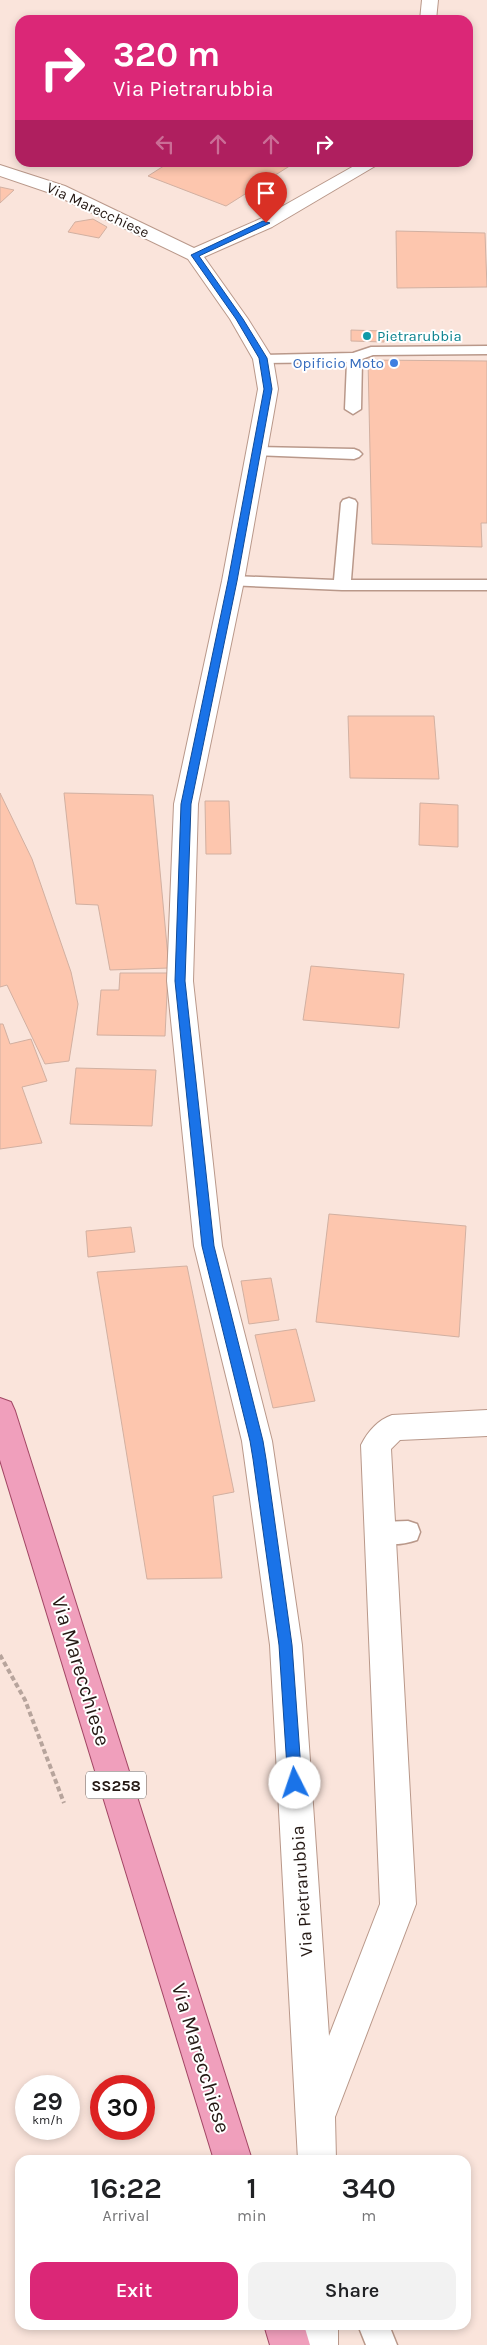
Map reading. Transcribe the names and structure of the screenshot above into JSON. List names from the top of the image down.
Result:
{
  "streets": {
    "main road": ["Via Marecchiese", "SS258"],
    "street": ["Via Pietrarubbia"]
  },
  "crossings": [
    ["Via Marecchiese", "Via Pietrarubbia"]
  ],
  "places": ["Pietrarubbia", "Opificio Moto"],
  "page": {
    "turn": ["320 m", "Via Pietrarubbia"],
    "speed": "29 km/h",
    "limit": "30",
    "eta": [
      "16:22",
      "Arrival",
      "1",
      "min",
      "340",
      "m"
    ],
    "buttons": ["Exit", "Share"]
  }
}
